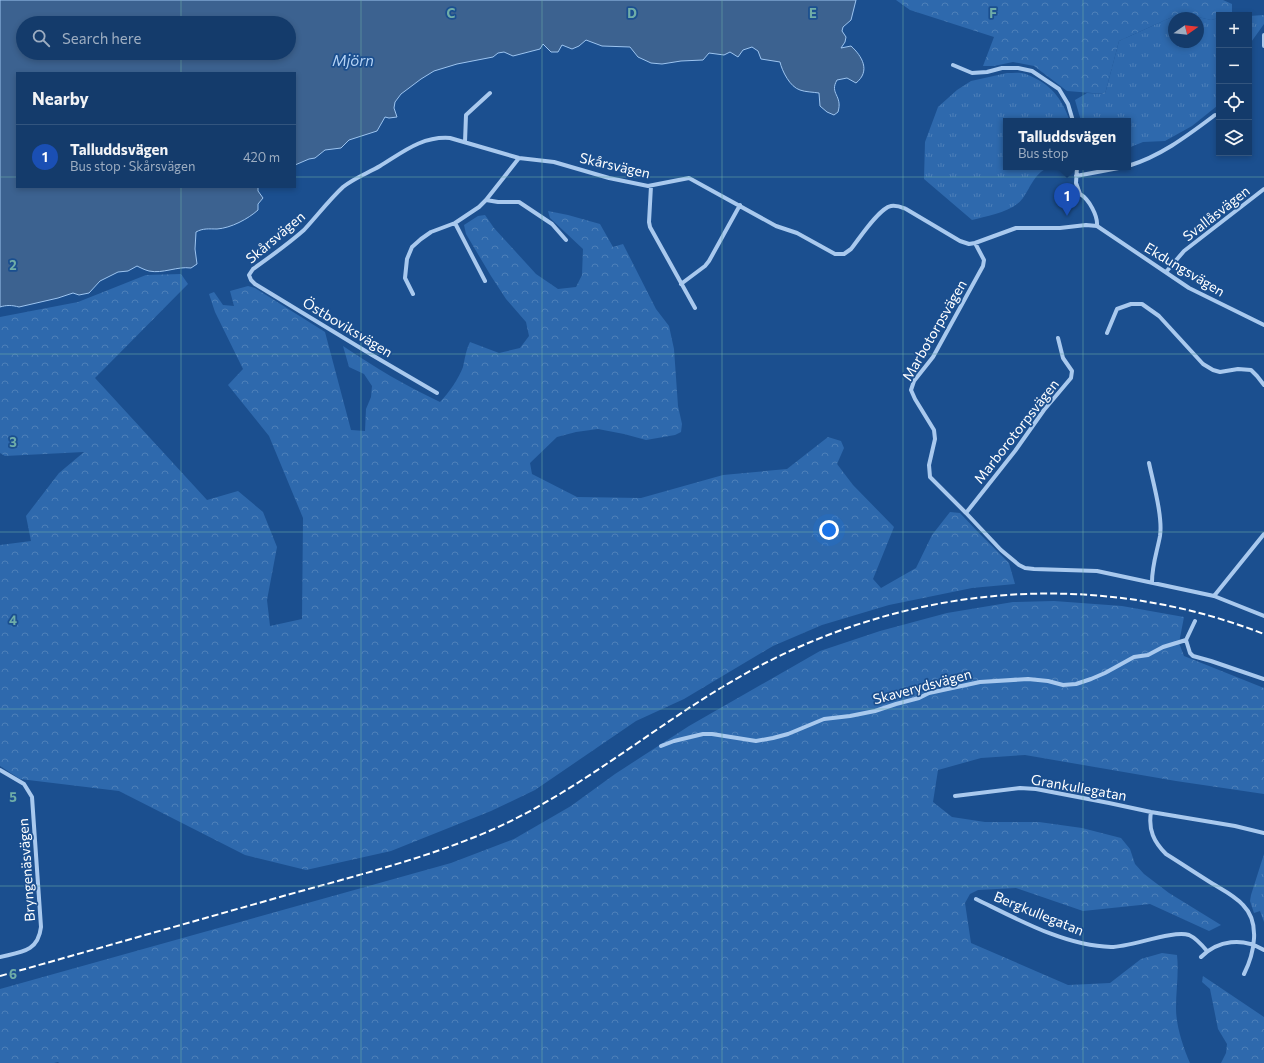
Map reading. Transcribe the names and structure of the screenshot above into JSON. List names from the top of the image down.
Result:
{
  "streets": {
    "street": [
      "Skårsvägen",
      "Svallåsvägen",
      "Ekdungsvägen",
      "Östboviksvägen",
      "Marbotorpsvägen",
      "Marborotorpsvägen",
      "Skaverydsvägen",
      "Grankullegatan",
      "Bryngenäsvägen",
      "Bergkullegatan"
    ]
  },
  "crossings": [
    ["Skårsvägen", "Östboviksvägen"],
    ["Skårsvägen", "Marbotorpsvägen"],
    ["Svallåsvägen", "Ekdungsvägen"],
    ["Marbotorpsvägen", "Marborotorpsvägen"]
  ],
  "water": ["Mjörn"],
  "north": "right",
  "page": {
    "map_buttons": ["+", "−"],
    "search": "Search here",
    "heading": "Nearby",
    "popup": ["Talluddsvägen", "Bus stop"],
    "list": [
      {
        "mark": "1",
        "name": "Talluddsvägen",
        "note": "Bus stop · Skårsvägen",
        "value": "420 m"
      }
    ],
    "pins": "1"
  },
  "grid": {
    "columns": [
      "C",
      "D",
      "E",
      "F"
    ],
    "rows": [
      "2",
      "3",
      "4",
      "5",
      "6"
    ]
  }
}
